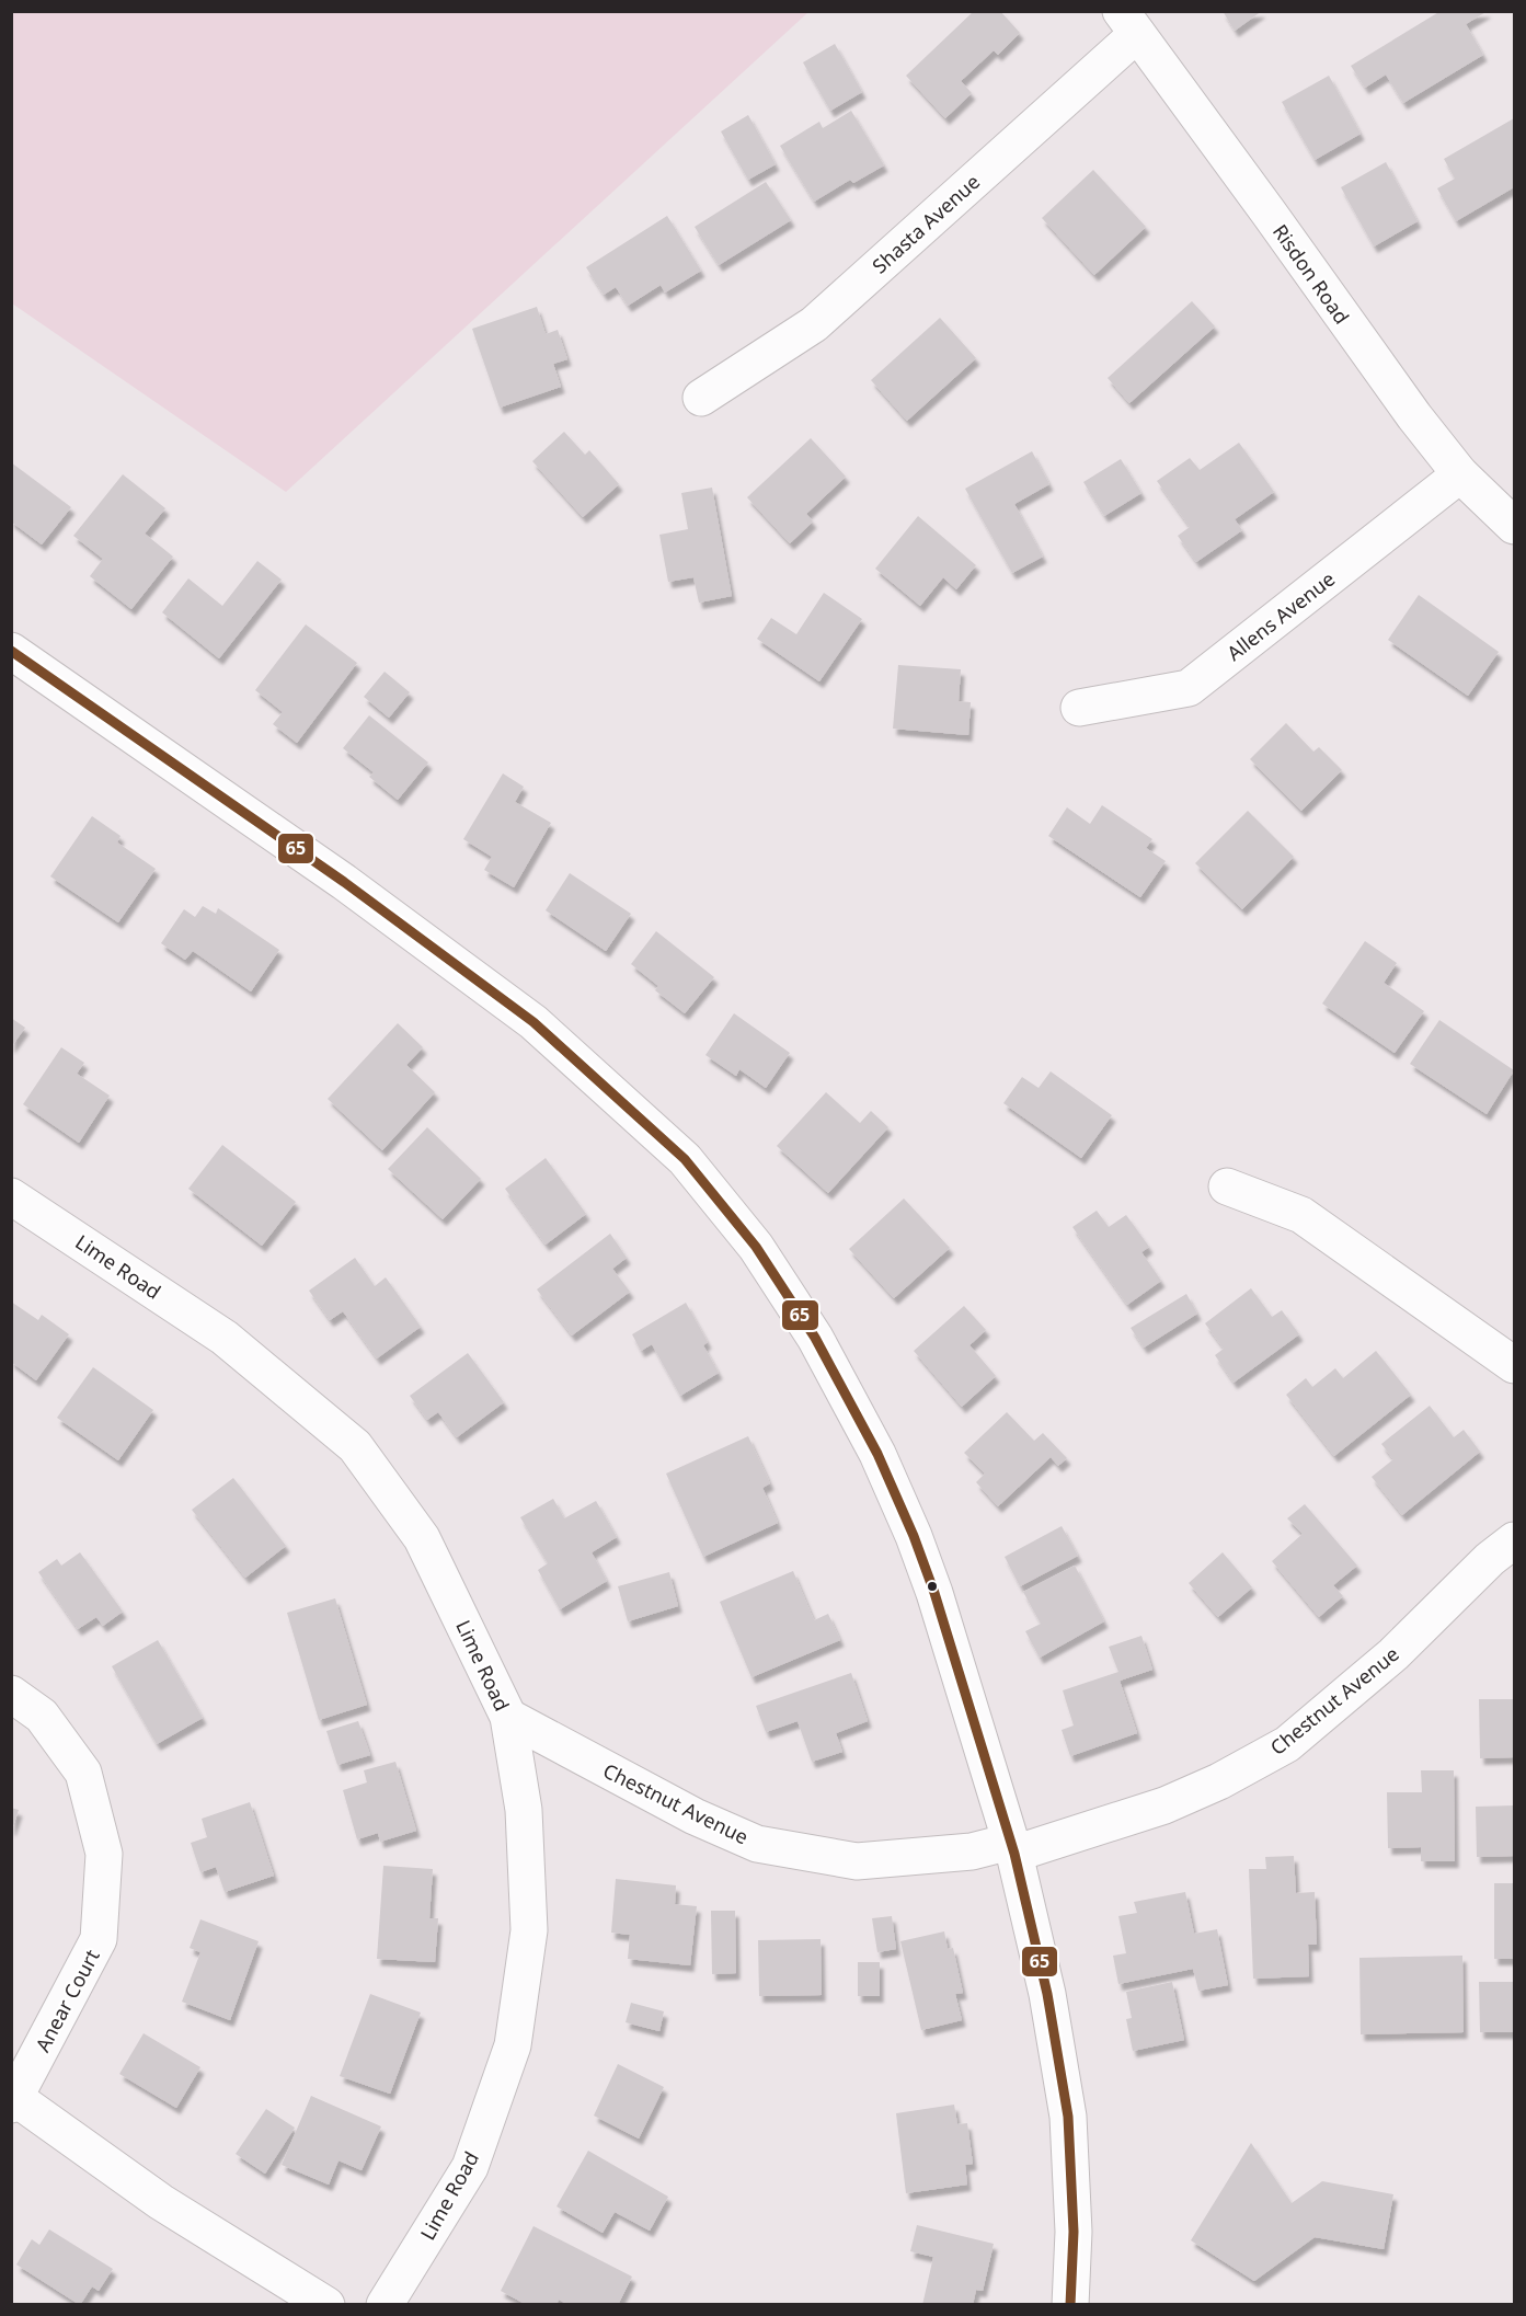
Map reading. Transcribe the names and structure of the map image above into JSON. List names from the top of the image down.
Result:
{
  "streets": {
    "street": [
      "Shasta Avenue",
      "Risdon Road",
      "Allens Avenue",
      "Lime Road",
      "Chestnut Avenue",
      "Anear Court"
    ]
  },
  "crossings": [
    ["Shasta Avenue", "Risdon Road"],
    ["Risdon Road", "Allens Avenue"],
    ["Lime Road", "Chestnut Avenue"]
  ],
  "lines": ["transit line 65"]
}
